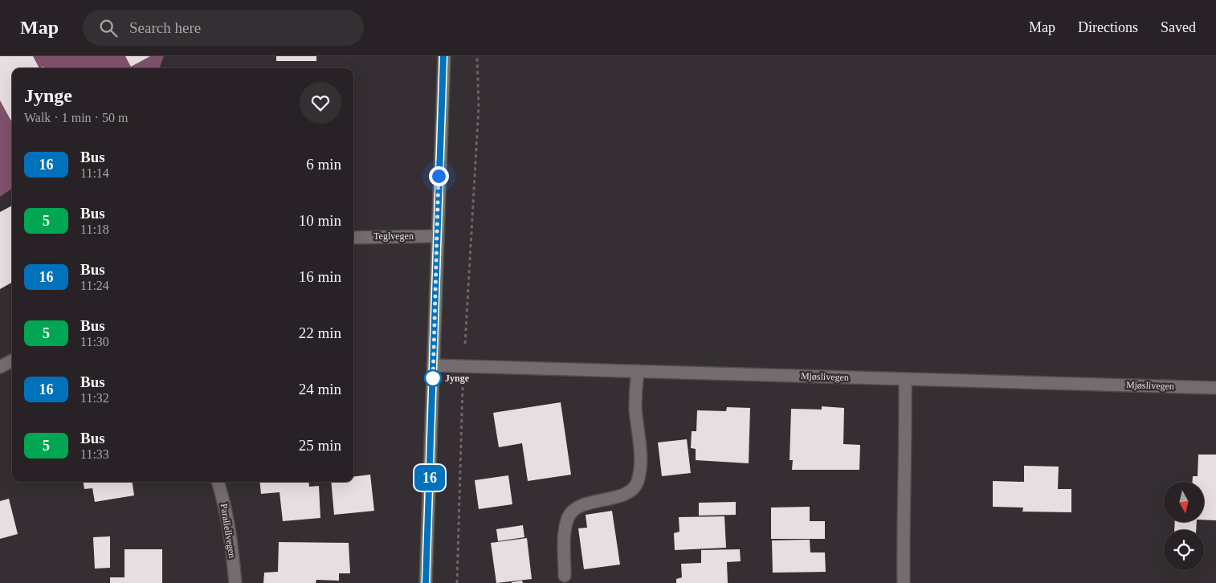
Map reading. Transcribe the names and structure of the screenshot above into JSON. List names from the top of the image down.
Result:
{
  "streets": {
    "street": ["Teglvegen", "Mjøslivegen", "Parallellvegen"]
  },
  "places": ["Jynge"],
  "lines": ["bus line 16"],
  "north": "bottom",
  "page": {
    "header": "Map",
    "search": "Search here",
    "nav": ["Map", "Directions", "Saved"],
    "on_map": "16",
    "heading": ["Jynge", "Walk · 1 min · 50 m"],
    "list": [
      {
        "mark": "16",
        "name": "Bus",
        "note": "11:14",
        "value": "6 min"
      },
      {
        "mark": "5",
        "name": "Bus",
        "note": "11:18",
        "value": "10 min"
      },
      {
        "mark": "16",
        "name": "Bus",
        "note": "11:24",
        "value": "16 min"
      },
      {
        "mark": "5",
        "name": "Bus",
        "note": "11:30",
        "value": "22 min"
      },
      {
        "mark": "16",
        "name": "Bus",
        "note": "11:32",
        "value": "24 min"
      },
      {
        "mark": "5",
        "name": "Bus",
        "note": "11:33",
        "value": "25 min"
      }
    ]
  }
}
